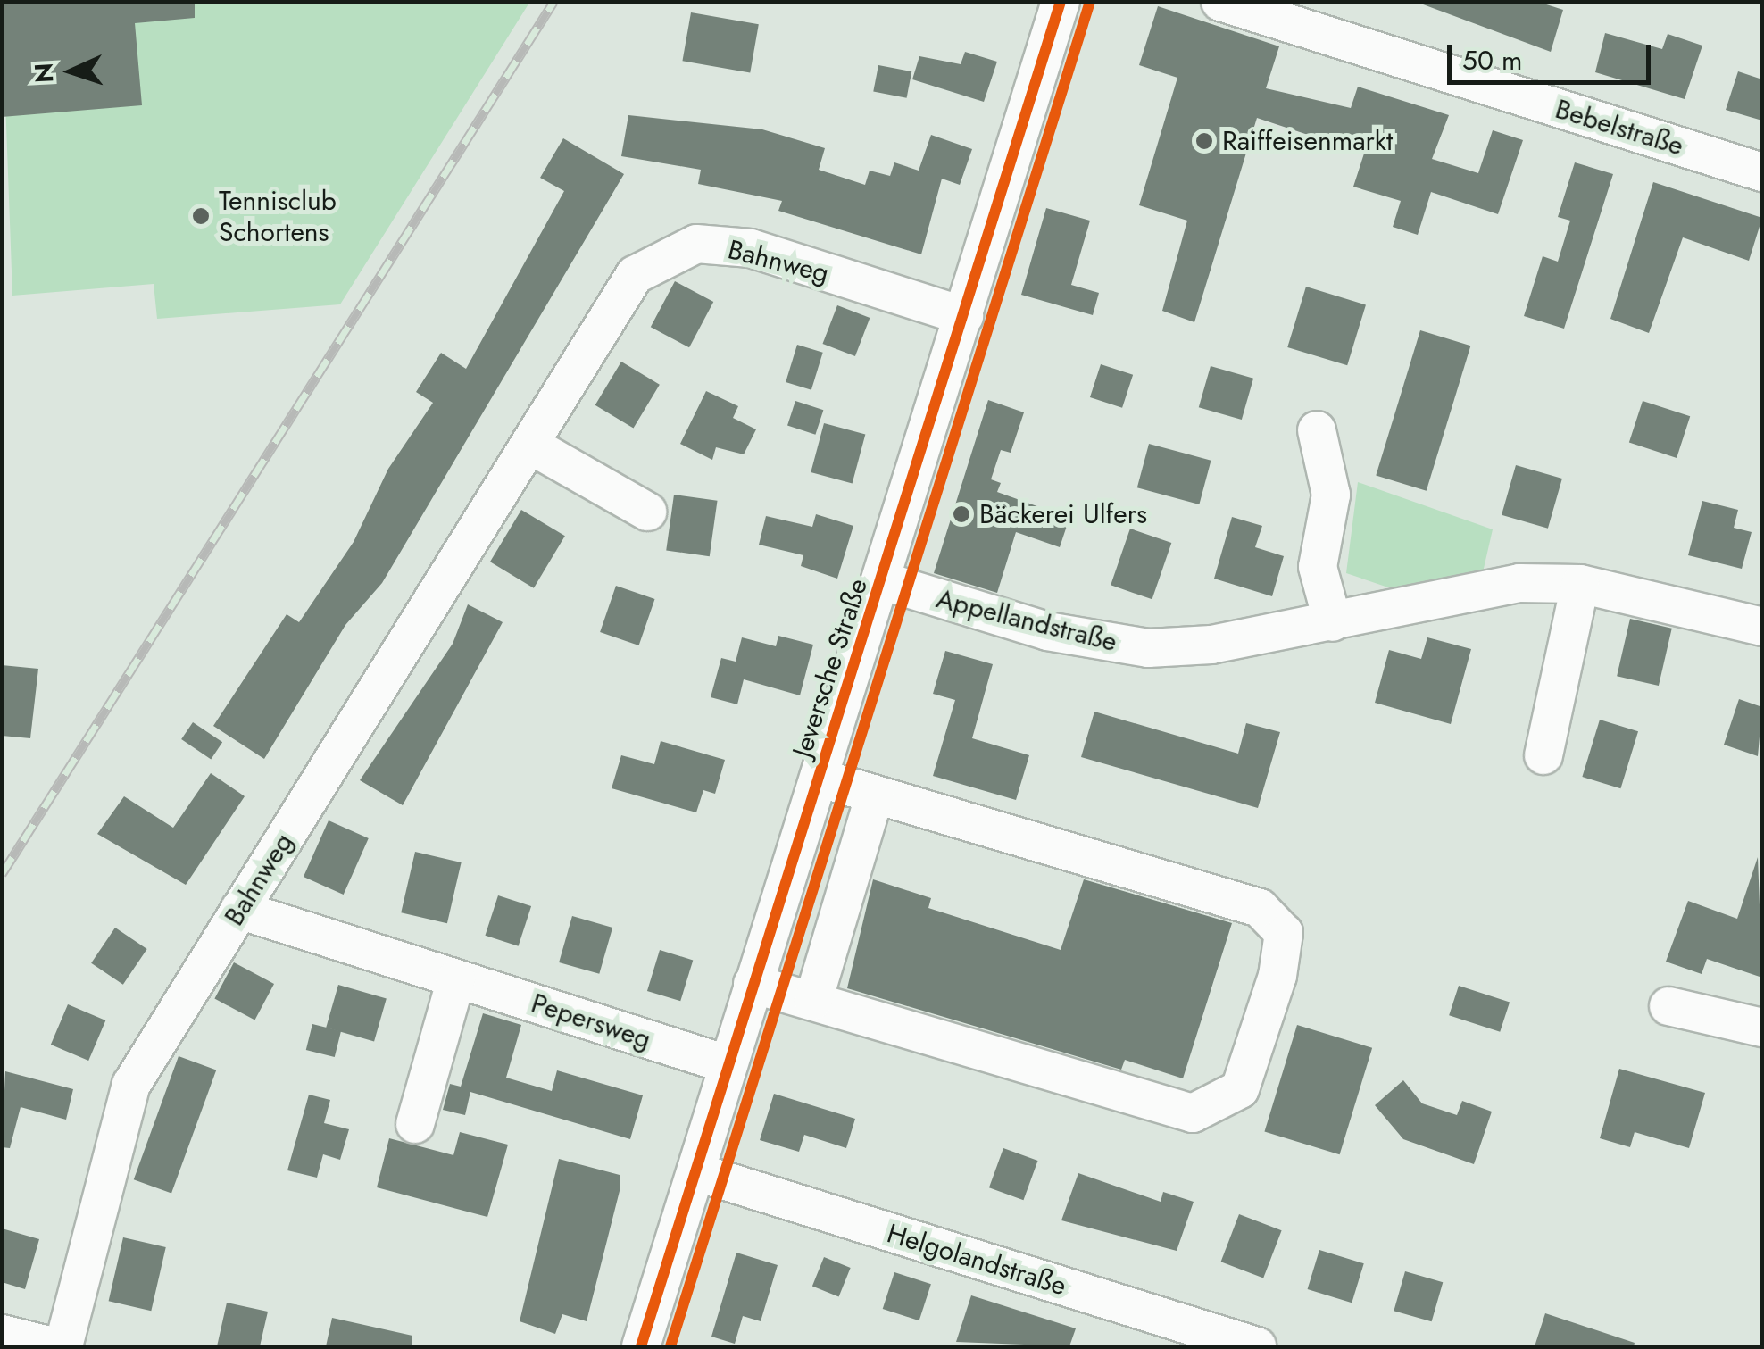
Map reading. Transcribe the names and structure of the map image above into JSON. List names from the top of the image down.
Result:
{
  "streets": {
    "street": [
      "Bebelstraße",
      "Bahnweg",
      "Appellandstraße",
      "Jeversche Straße",
      "Pepersweg",
      "Helgolandstraße"
    ]
  },
  "crossings": [
    ["Bahnweg", "Jeversche Straße"],
    ["Bahnweg", "Pepersweg"],
    ["Appellandstraße", "Jeversche Straße"],
    ["Jeversche Straße", "Pepersweg"],
    ["Jeversche Straße", "Helgolandstraße"]
  ],
  "places": ["Raiffeisenmarkt", "Tennisclub Schortens", "Bäckerei Ulfers"],
  "scale_bar": "50 m",
  "north": "left"
}
